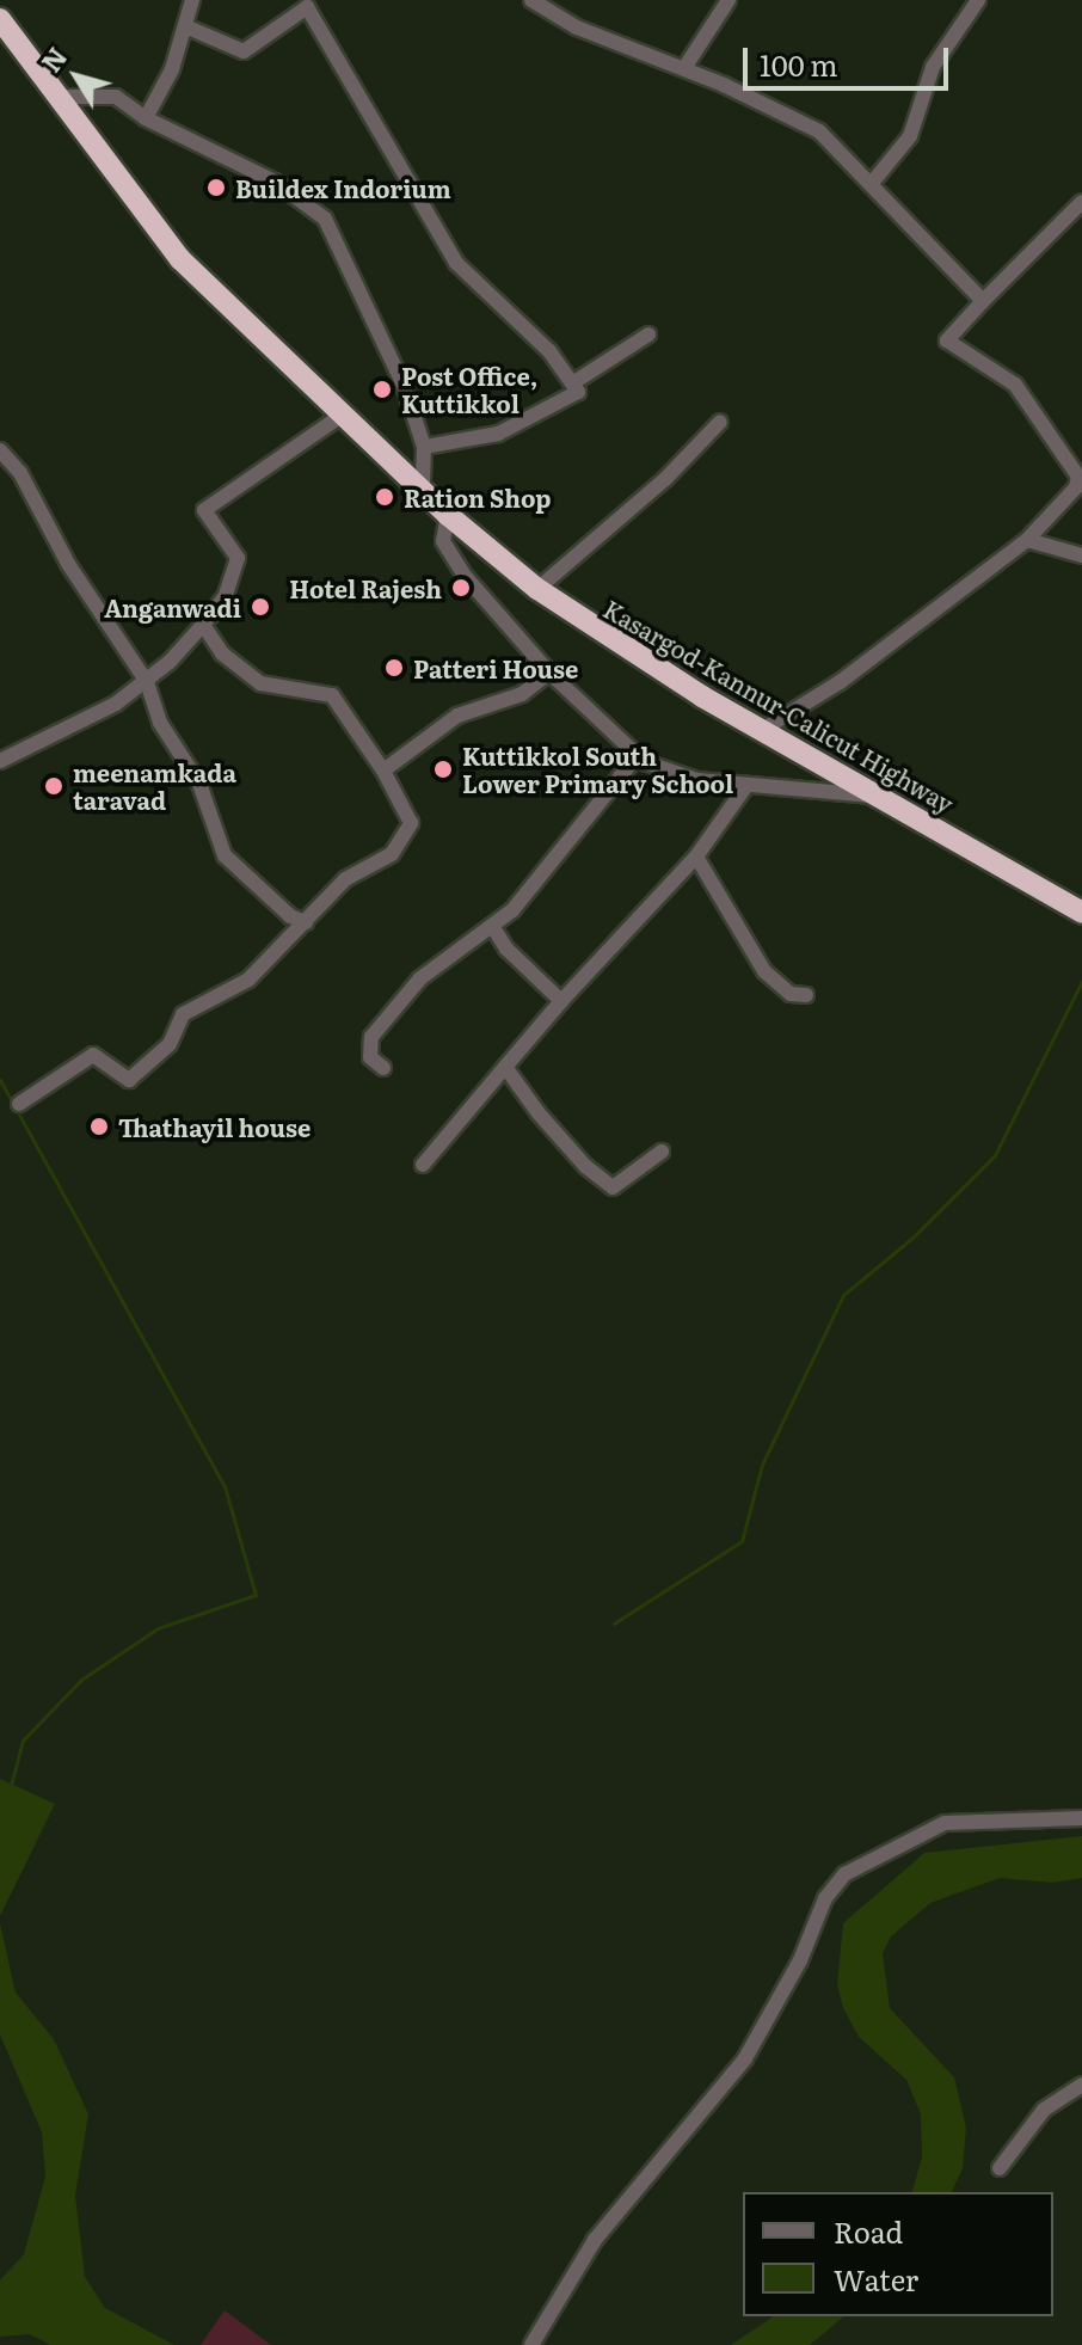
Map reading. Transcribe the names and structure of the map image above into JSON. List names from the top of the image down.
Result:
{
  "streets": {
    "highway": ["Kasargod-Kannur-Calicut Highway"]
  },
  "places": [
    "Buildex Indorium",
    "Post Office, Kuttikkol",
    "Ration Shop",
    "Hotel Rajesh",
    "Anganwadi",
    "Patteri House",
    "Kuttikkol South Lower Primary School",
    "meenamkada taravad",
    "Thathayil house"
  ],
  "legend": ["Road", "Water"],
  "scale_bar": "100 m",
  "north": "top left"
}
